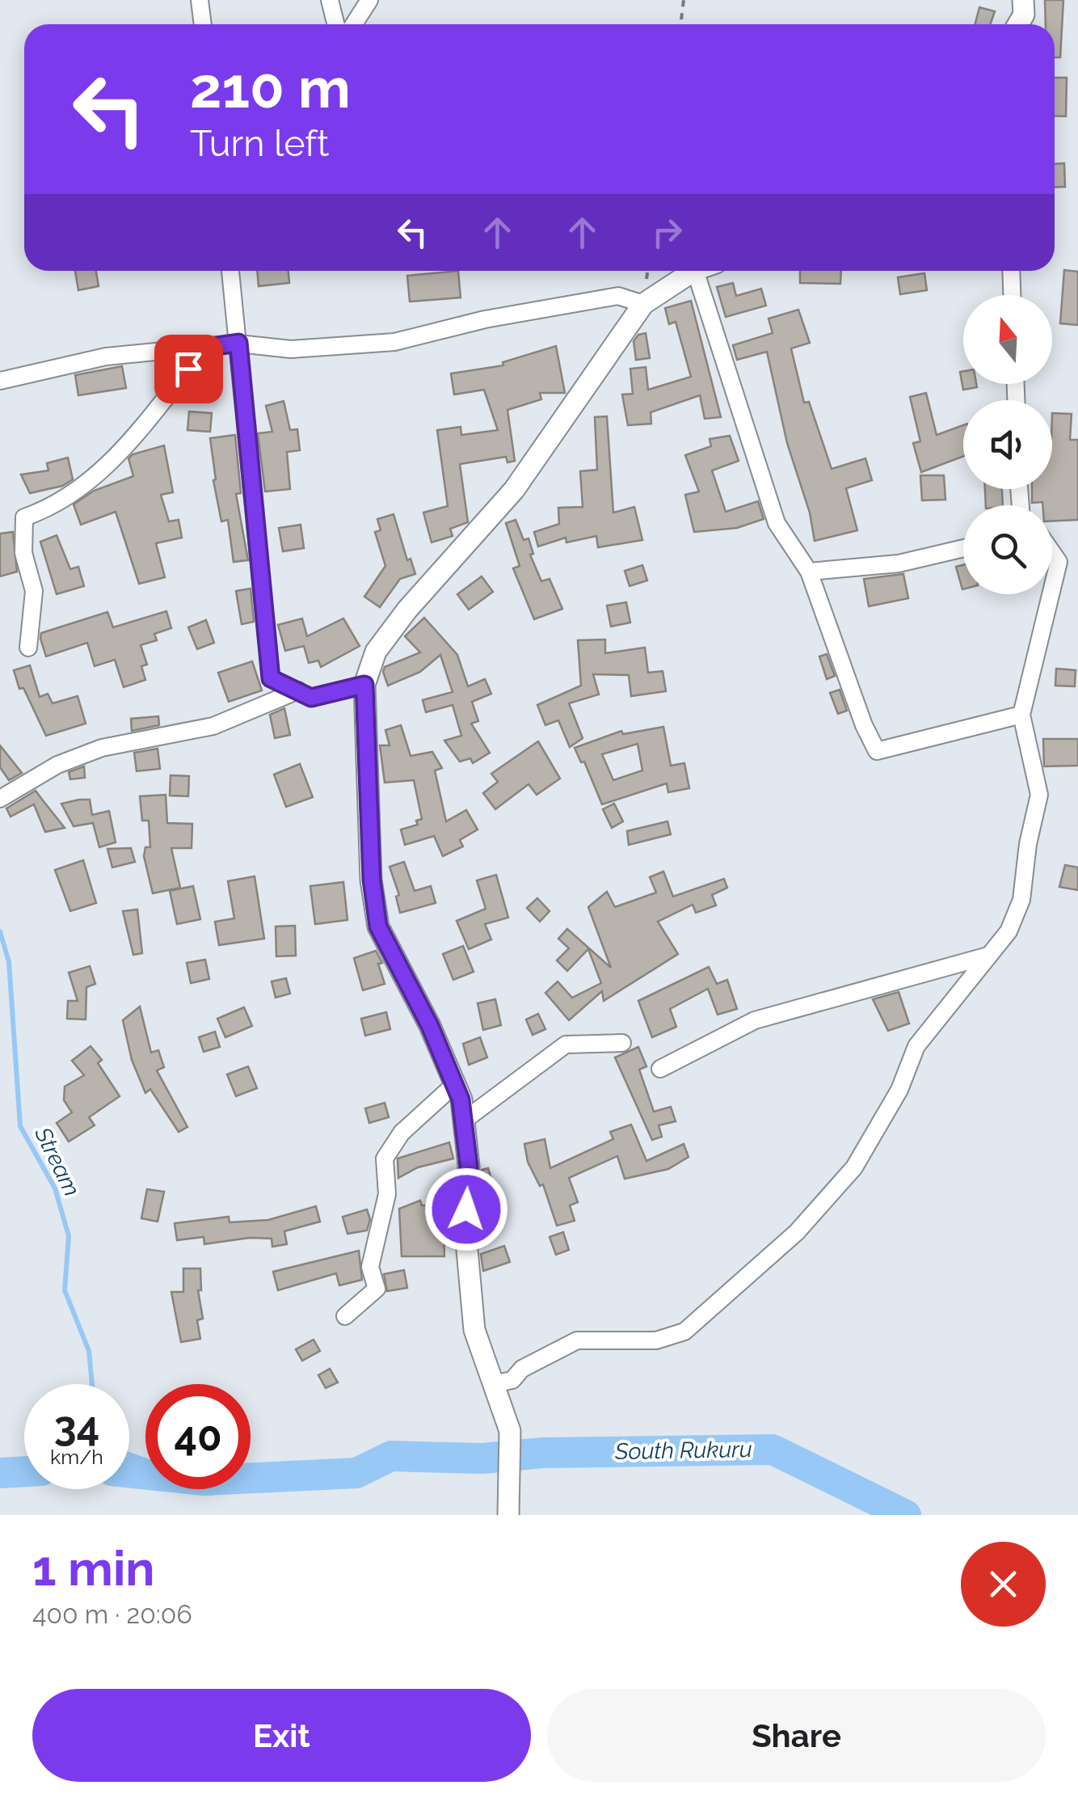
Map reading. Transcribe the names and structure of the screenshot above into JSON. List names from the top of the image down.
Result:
{
  "water": ["Stream", "South Rukuru"],
  "north": "top",
  "page": {
    "turn": ["210 m", "Turn left"],
    "speed": "34 km/h",
    "limit": "40",
    "heading": ["1 min", "400 m · 20:06"],
    "buttons": ["Exit", "Share"]
  }
}
